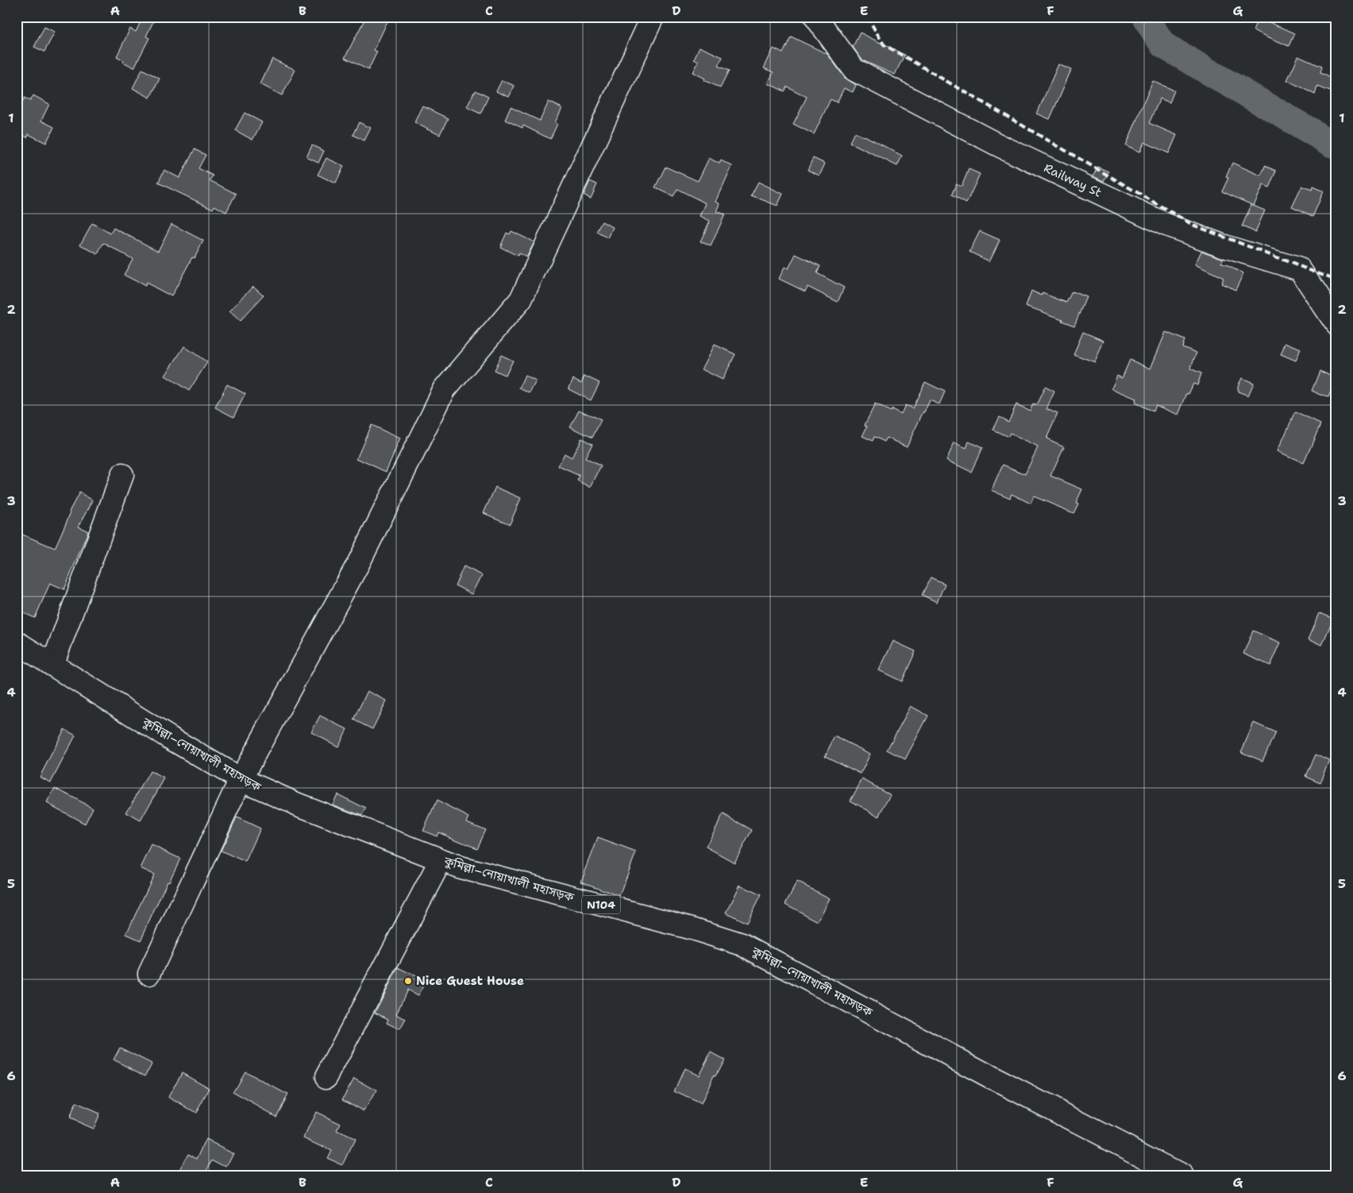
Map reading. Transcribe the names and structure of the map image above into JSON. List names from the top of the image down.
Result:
{
  "streets": {
    "main road": ["Railway St", "কুমিল্লা–নোয়াখালী মহাসড়ক", "N104"]
  },
  "places": ["Nice Guest House"],
  "grid": {
    "columns": [
      "A",
      "B",
      "C",
      "D",
      "E",
      "F",
      "G"
    ],
    "rows": [
      "1",
      "2",
      "3",
      "4",
      "5",
      "6"
    ]
  }
}
